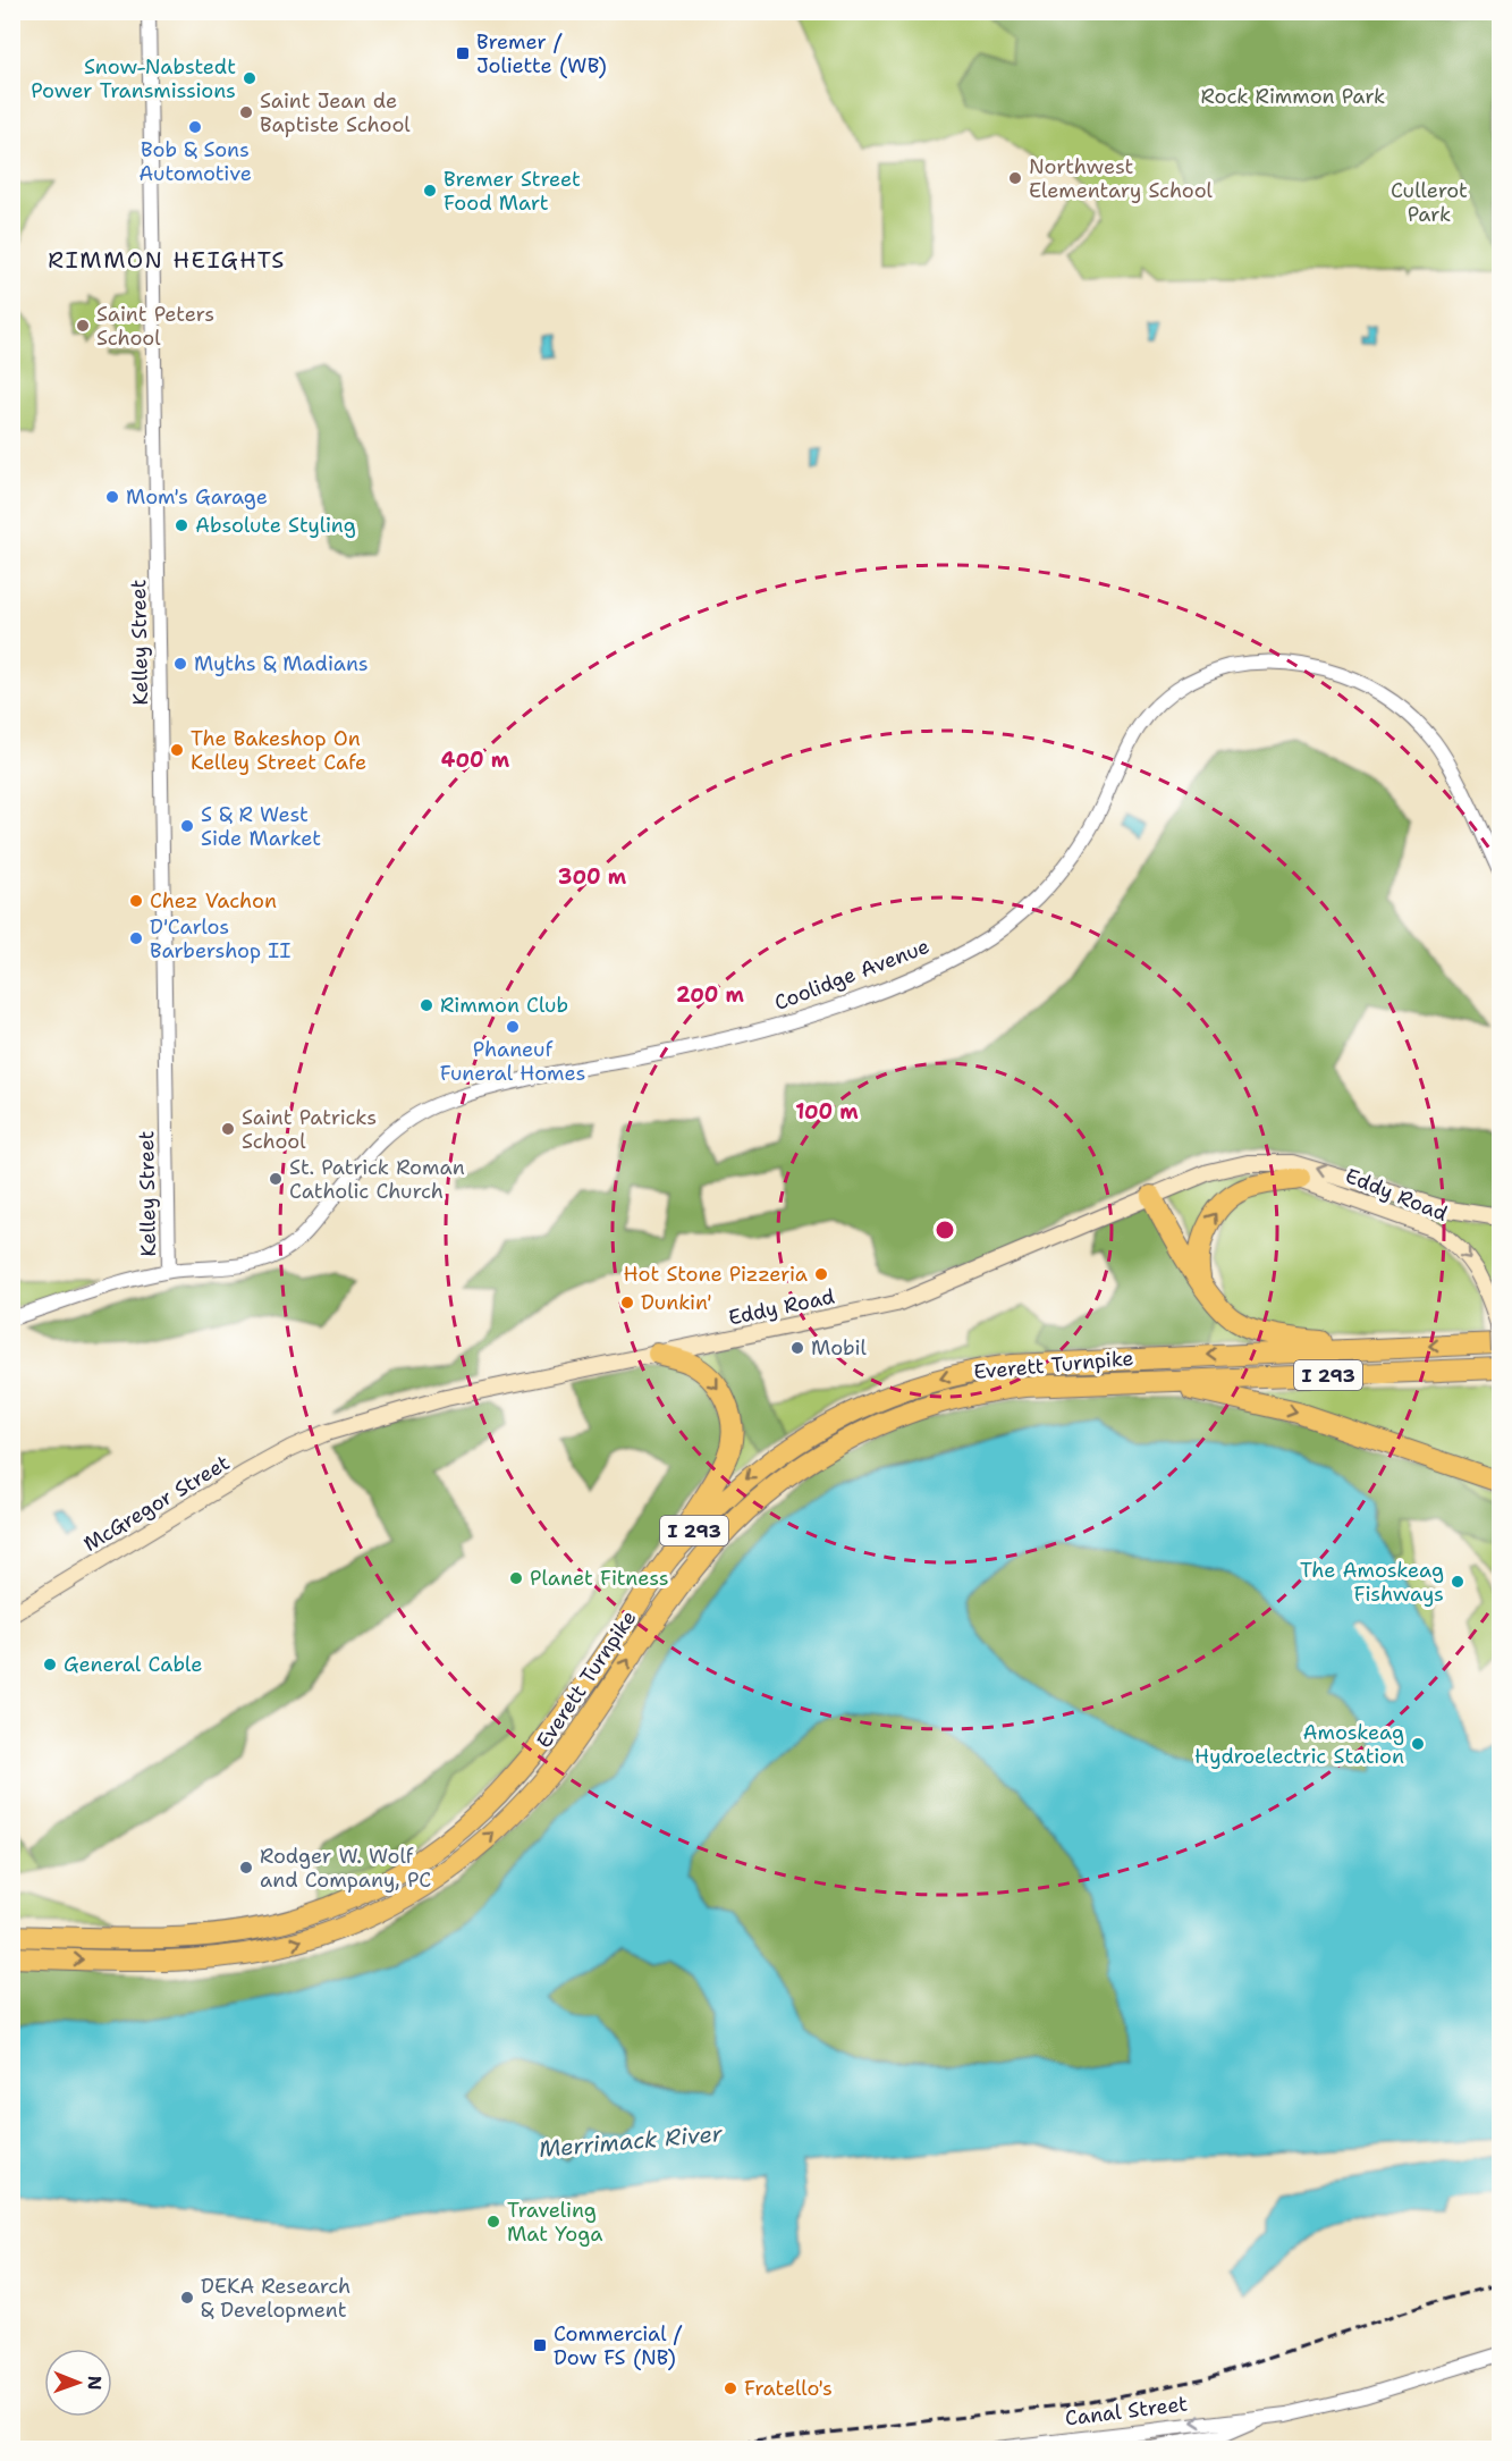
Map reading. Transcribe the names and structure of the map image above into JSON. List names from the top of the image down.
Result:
{
  "streets": {
    "highway": ["Everett Turnpike", "I 293"],
    "main road": ["Eddy Road", "McGregor Street"],
    "street": ["Kelley Street", "Coolidge Avenue", "Canal Street"]
  },
  "crossings": [
    ["Kelley Street", "Coolidge Avenue"],
    ["Eddy Road", "Everett Turnpike"],
    ["Eddy Road", "McGregor Street"]
  ],
  "districts": ["RIMMON HEIGHTS"],
  "water": ["Merrimack River"],
  "parks": ["Rock Rimmon Park", "Cullerot Park"],
  "places": {
    "transit": ["Bremer / Joliette (WB)", "Commercial / Dow FS (NB)"],
    "other": [
      "Snow-Nabstedt Power Transmissions",
      "Saint Jean de Baptiste School",
      "Bob & Sons Automotive",
      "Northwest Elementary School",
      "Bremer Street Food Mart",
      "Saint Peters School",
      "Mom's Garage",
      "Absolute Styling",
      "Myths & Madians",
      "The Bakeshop On Kelley Street Cafe",
      "S & R West Side Market",
      "Chez Vachon",
      "D'Carlos Barbershop II",
      "Rimmon Club",
      "Phaneuf Funeral Homes",
      "Saint Patricks School",
      "St. Patrick Roman Catholic Church",
      "Hot Stone Pizzeria",
      "Dunkin'",
      "Mobil",
      "Planet Fitness",
      "The Amoskeag Fishways",
      "General Cable",
      "Amoskeag Hydroelectric Station",
      "Rodger W. Wolf and Company, PC",
      "Traveling Mat Yoga",
      "DEKA Research & Development",
      "Fratello's"
    ]
  },
  "north": "right",
  "rings": [
    "400 m",
    "300 m",
    "200 m",
    "100 m"
  ]
}
